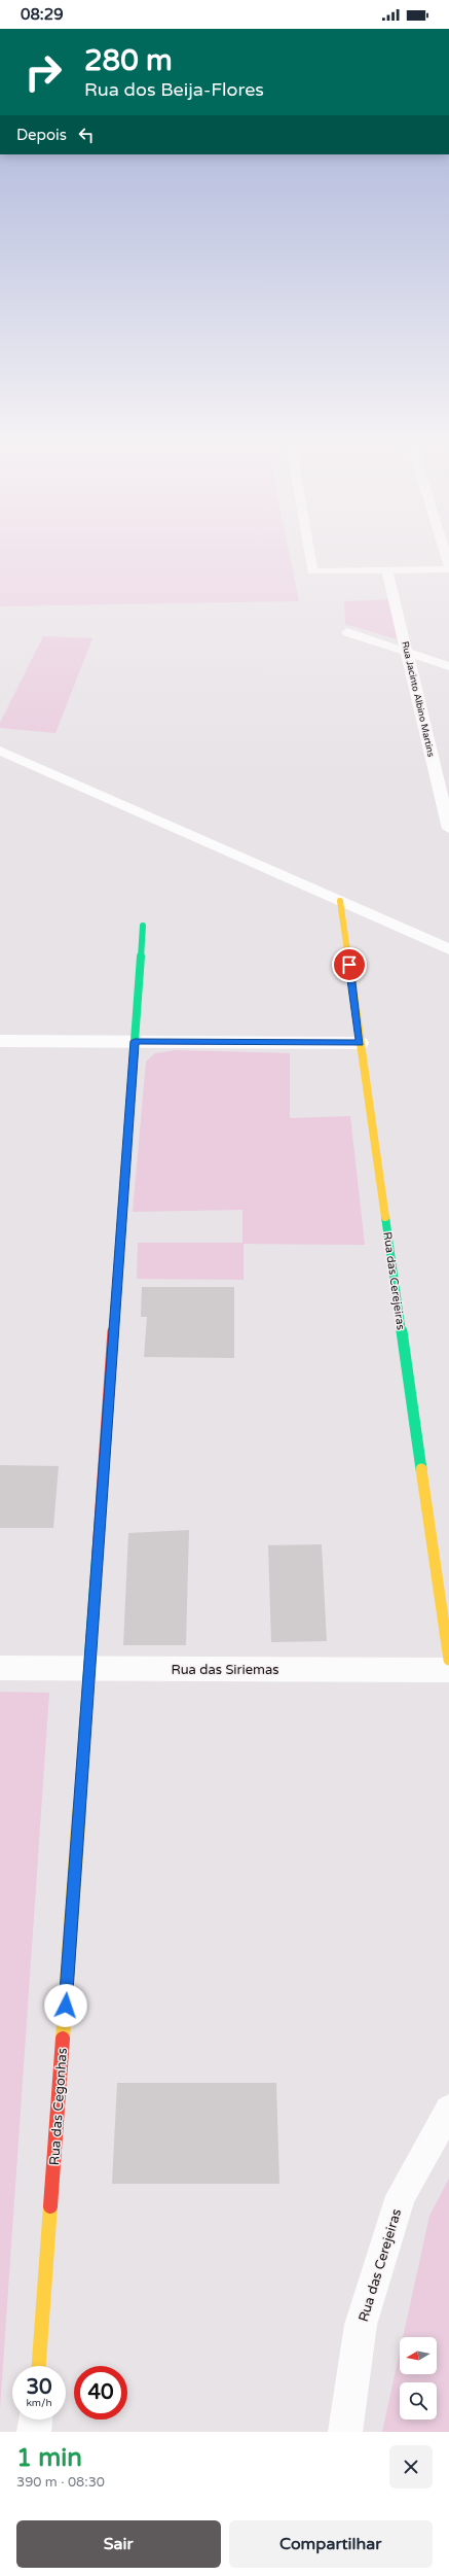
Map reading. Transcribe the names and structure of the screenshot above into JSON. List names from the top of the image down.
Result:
{
  "streets": {
    "street": [
      "Rua Jacinto Albino Martins",
      "Rua das Cerejeiras",
      "Rua das Siriemas",
      "Rua das Cegonhas"
    ]
  },
  "crossings": [
    ["Rua das Siriemas", "Rua das Cegonhas"]
  ],
  "north": "left",
  "page": {
    "status": "08:29",
    "turn": ["280 m", "Rua dos Beija-Flores"],
    "then": "Depois",
    "speed": "30 km/h",
    "limit": "40",
    "heading": ["1 min", "390 m · 08:30"],
    "buttons": ["Sair", "Compartilhar"]
  }
}
